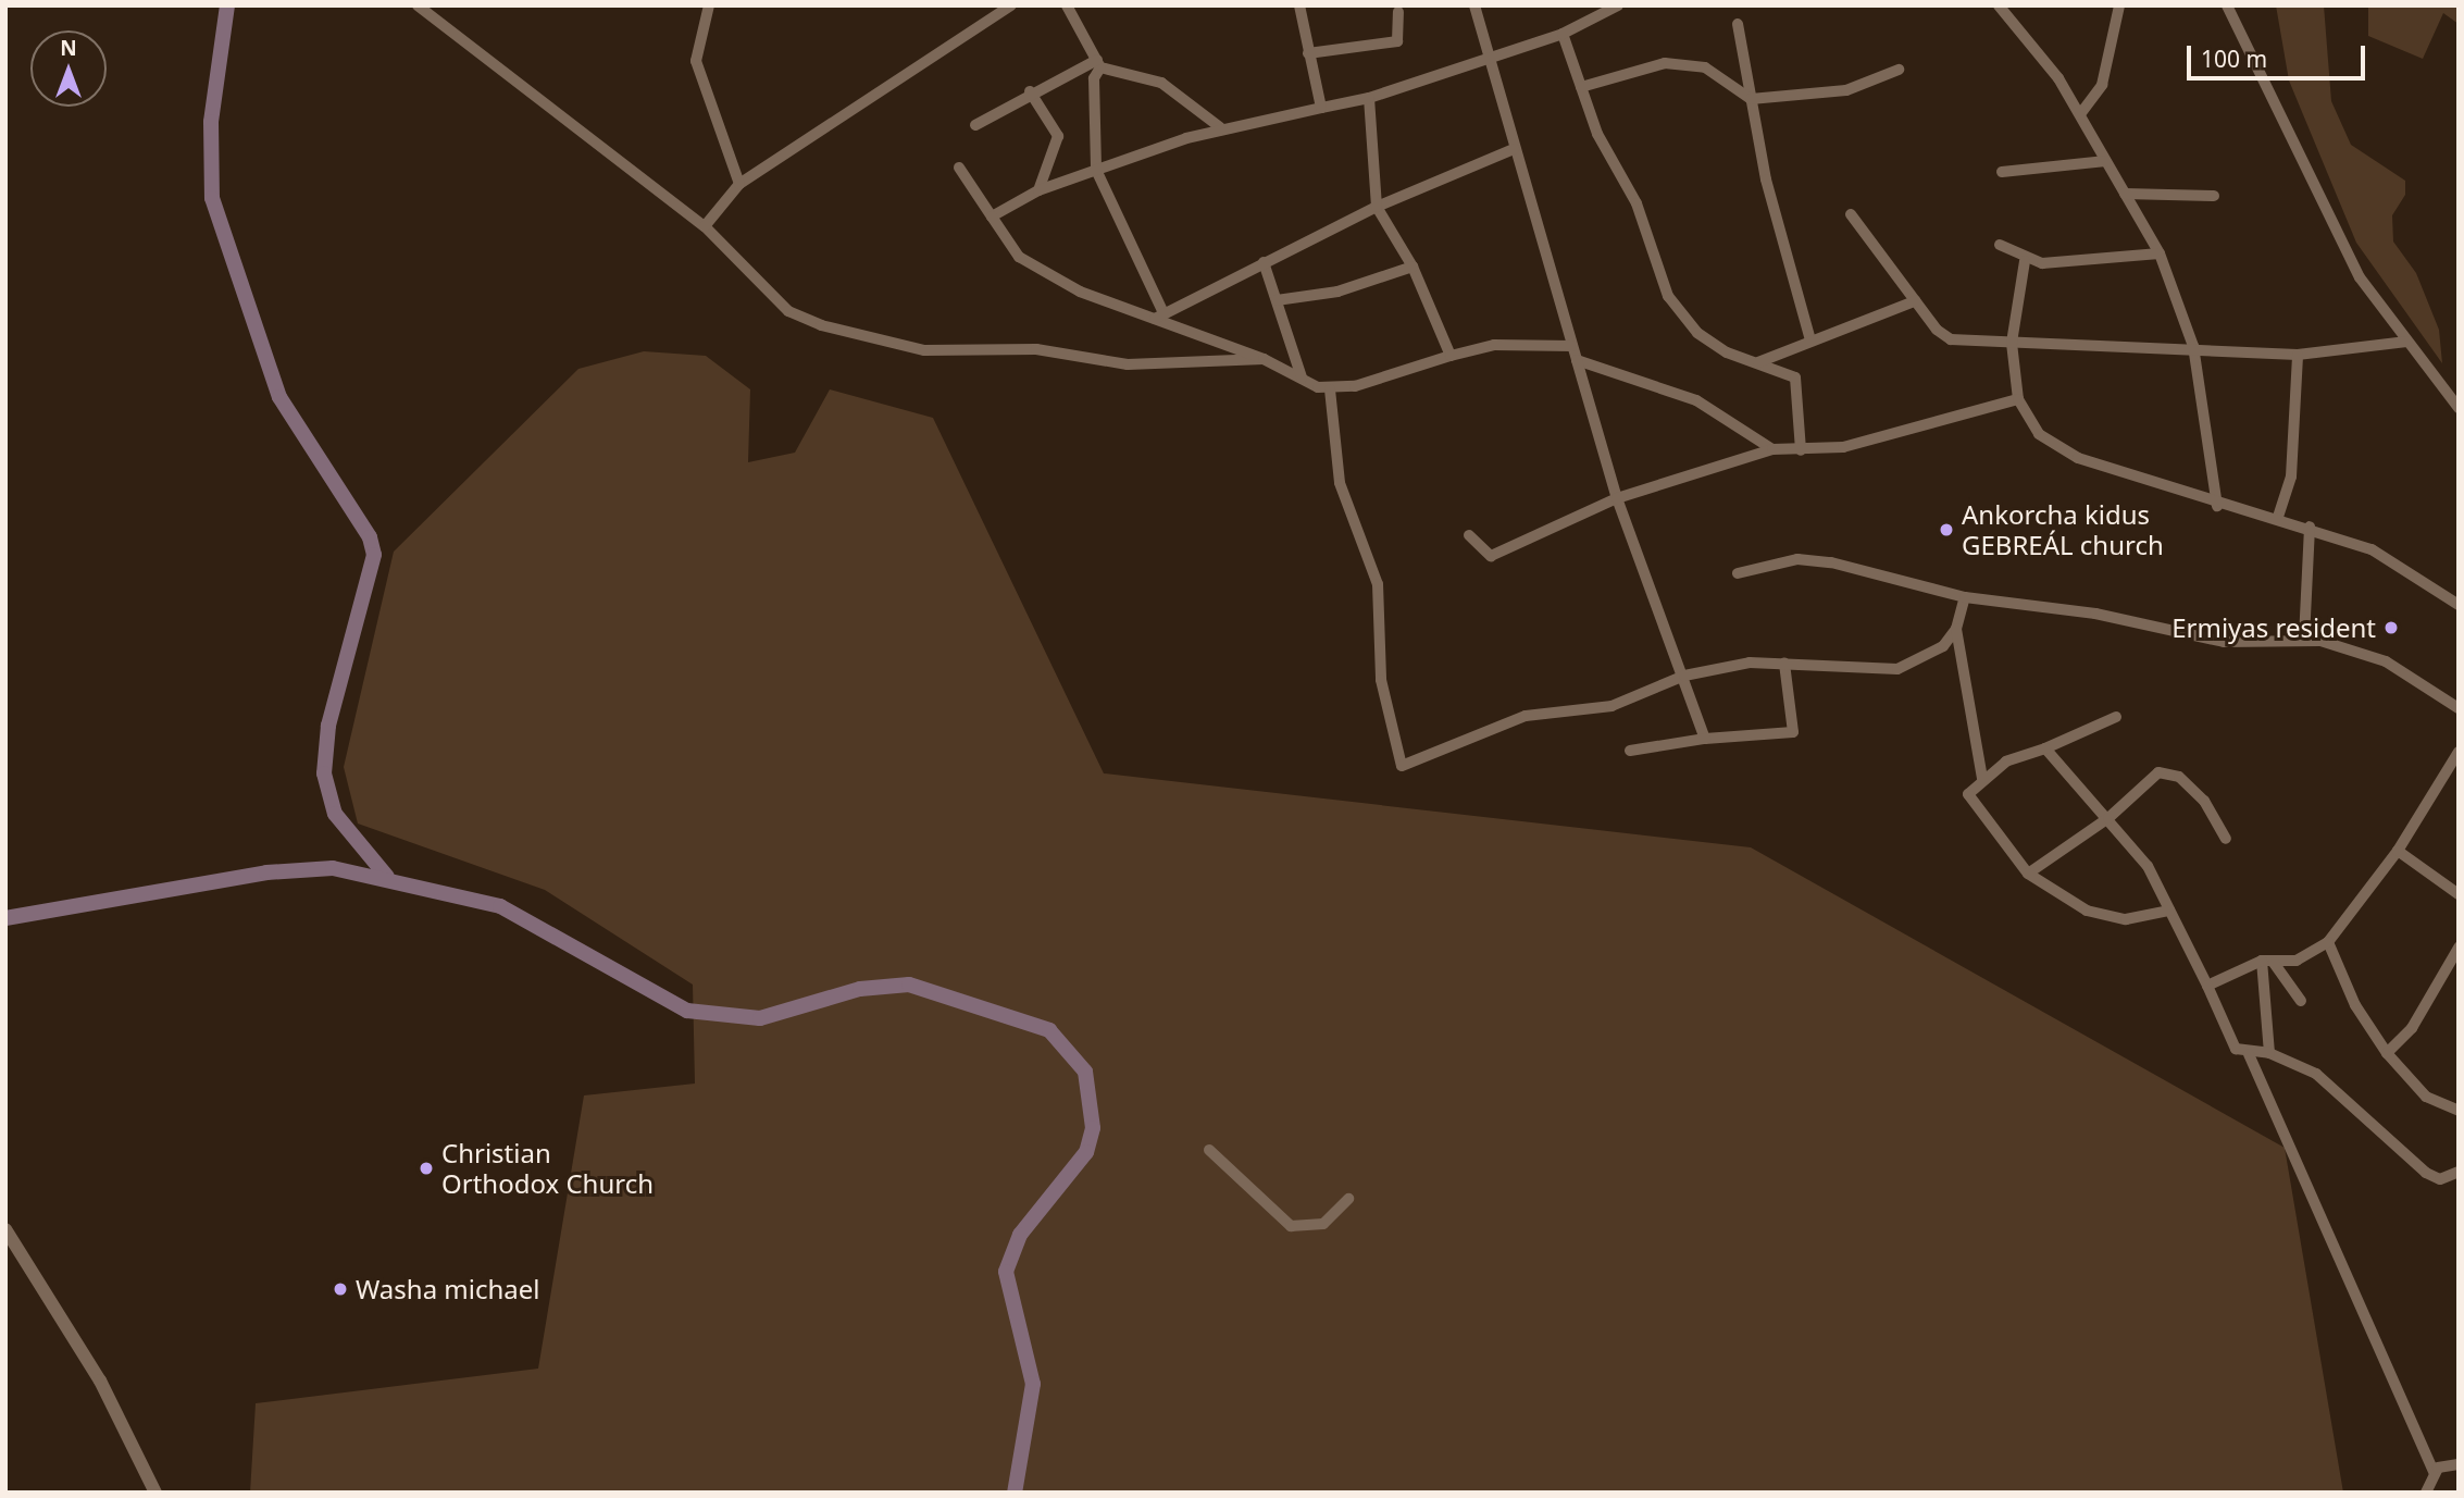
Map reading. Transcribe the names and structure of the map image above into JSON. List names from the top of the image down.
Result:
{
  "places": [
    "Ankorcha kidus GEBREÁL church",
    "Ermiyas resident",
    "Christian Orthodox Church",
    "Washa michael"
  ],
  "scale_bar": "100 m",
  "north": "top"
}
